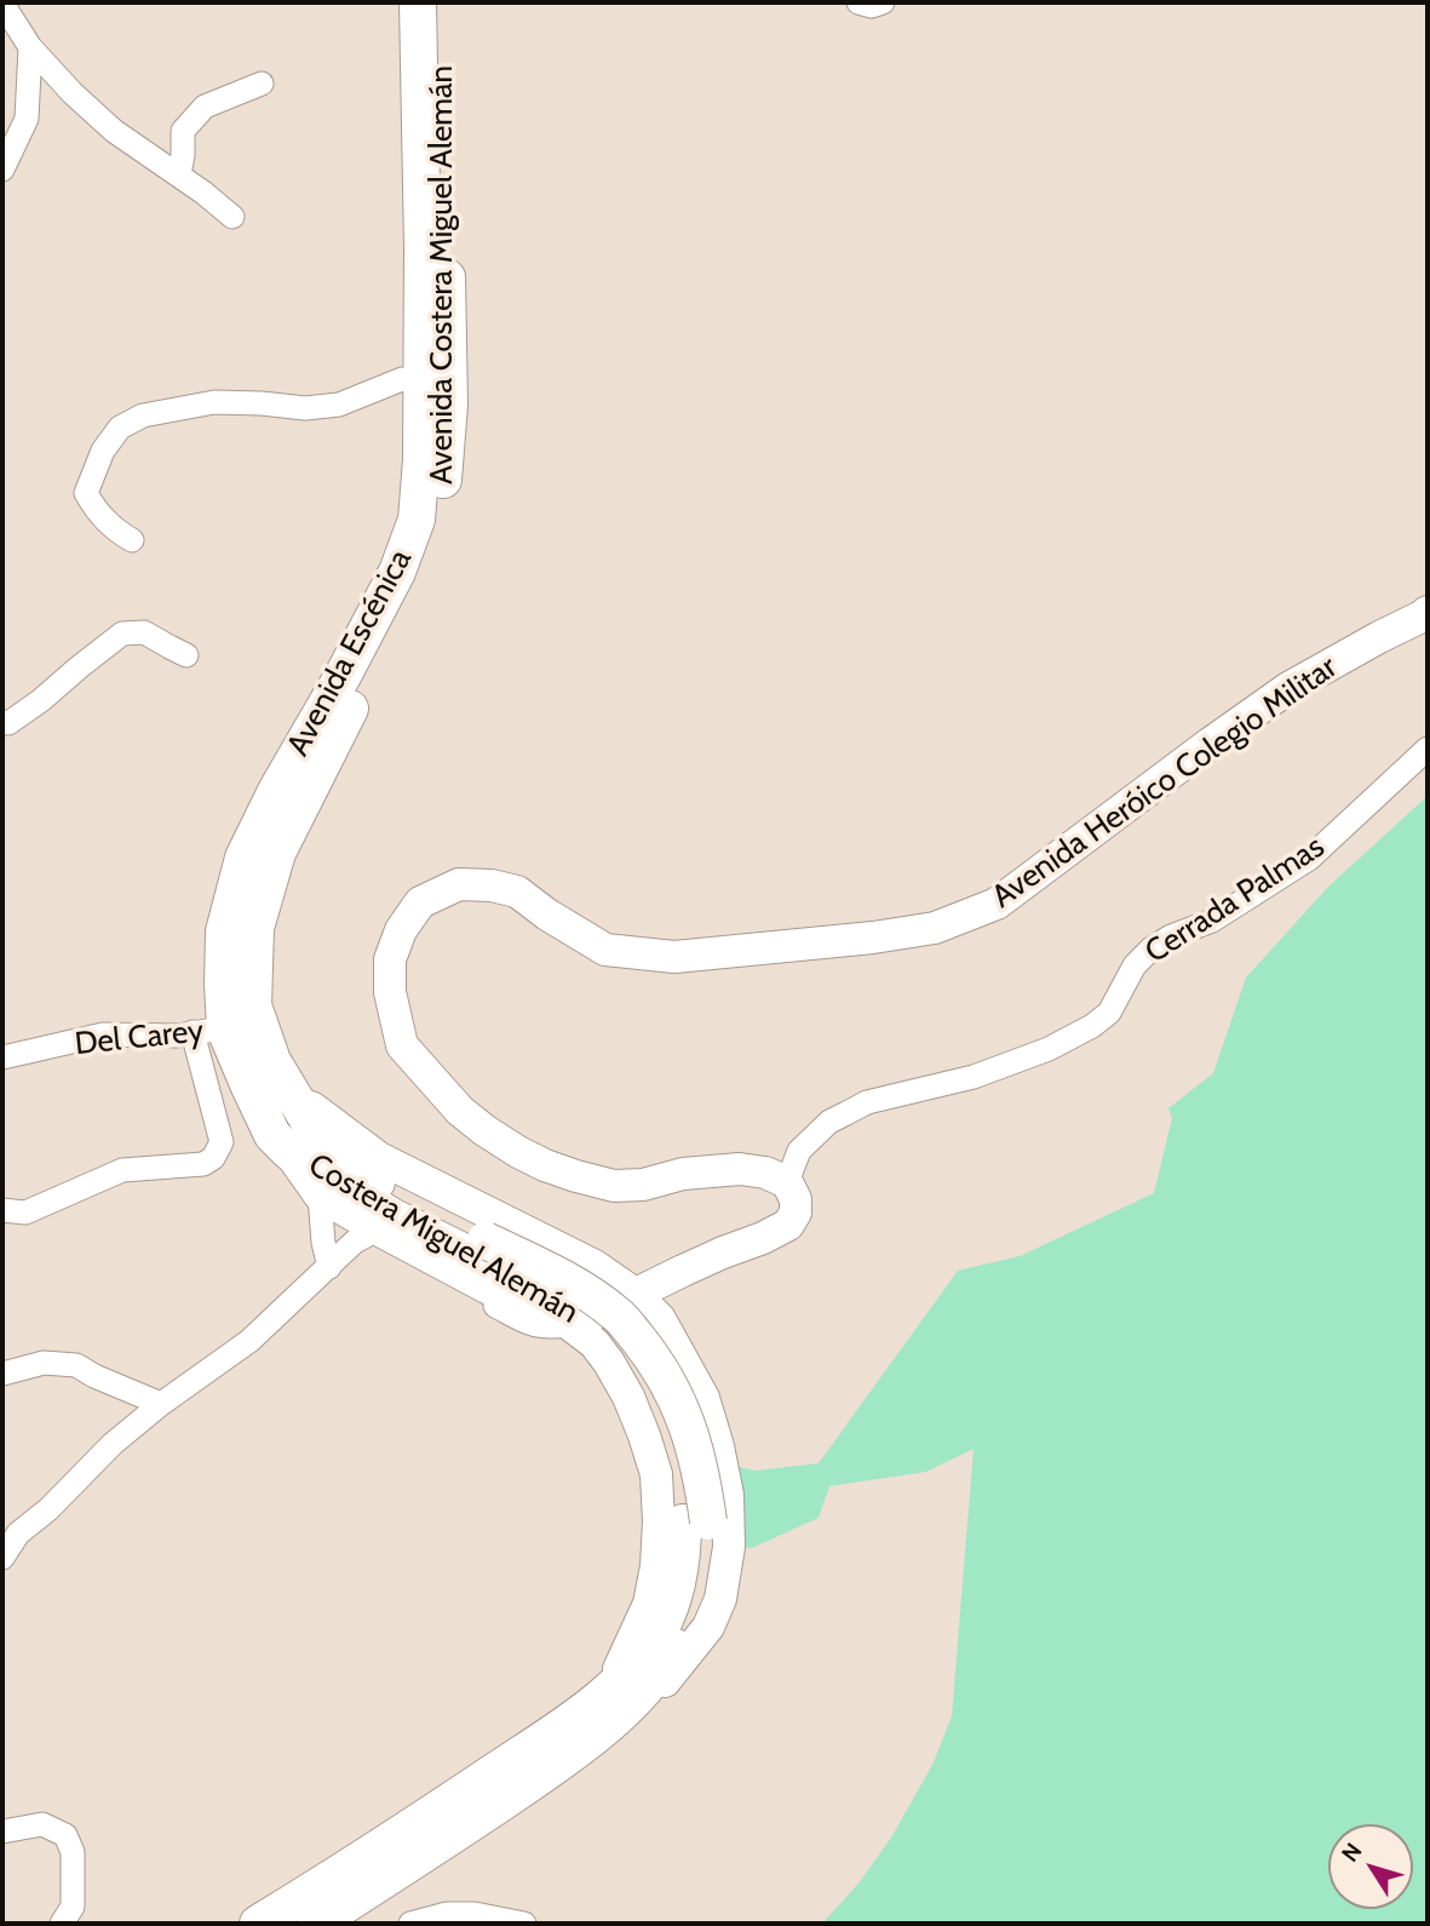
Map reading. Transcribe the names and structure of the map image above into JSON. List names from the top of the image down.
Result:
{
  "streets": {
    "main road": [
      "Avenida Costera Miguel Alemán",
      "Avenida Escénica",
      "Avenida Heróico Colegio Militar",
      "Costera Miguel Alemán"
    ],
    "street": ["Cerrada Palmas", "Del Carey"]
  },
  "crossings": [
    ["Avenida Costera Miguel Alemán", "Avenida Escénica"],
    ["Avenida Costera Miguel Alemán", "Costera Miguel Alemán"],
    ["Avenida Escénica", "Del Carey"],
    ["Avenida Escénica", "Costera Miguel Alemán"],
    ["Avenida Heróico Colegio Militar", "Cerrada Palmas"]
  ],
  "north": "top left"
}
